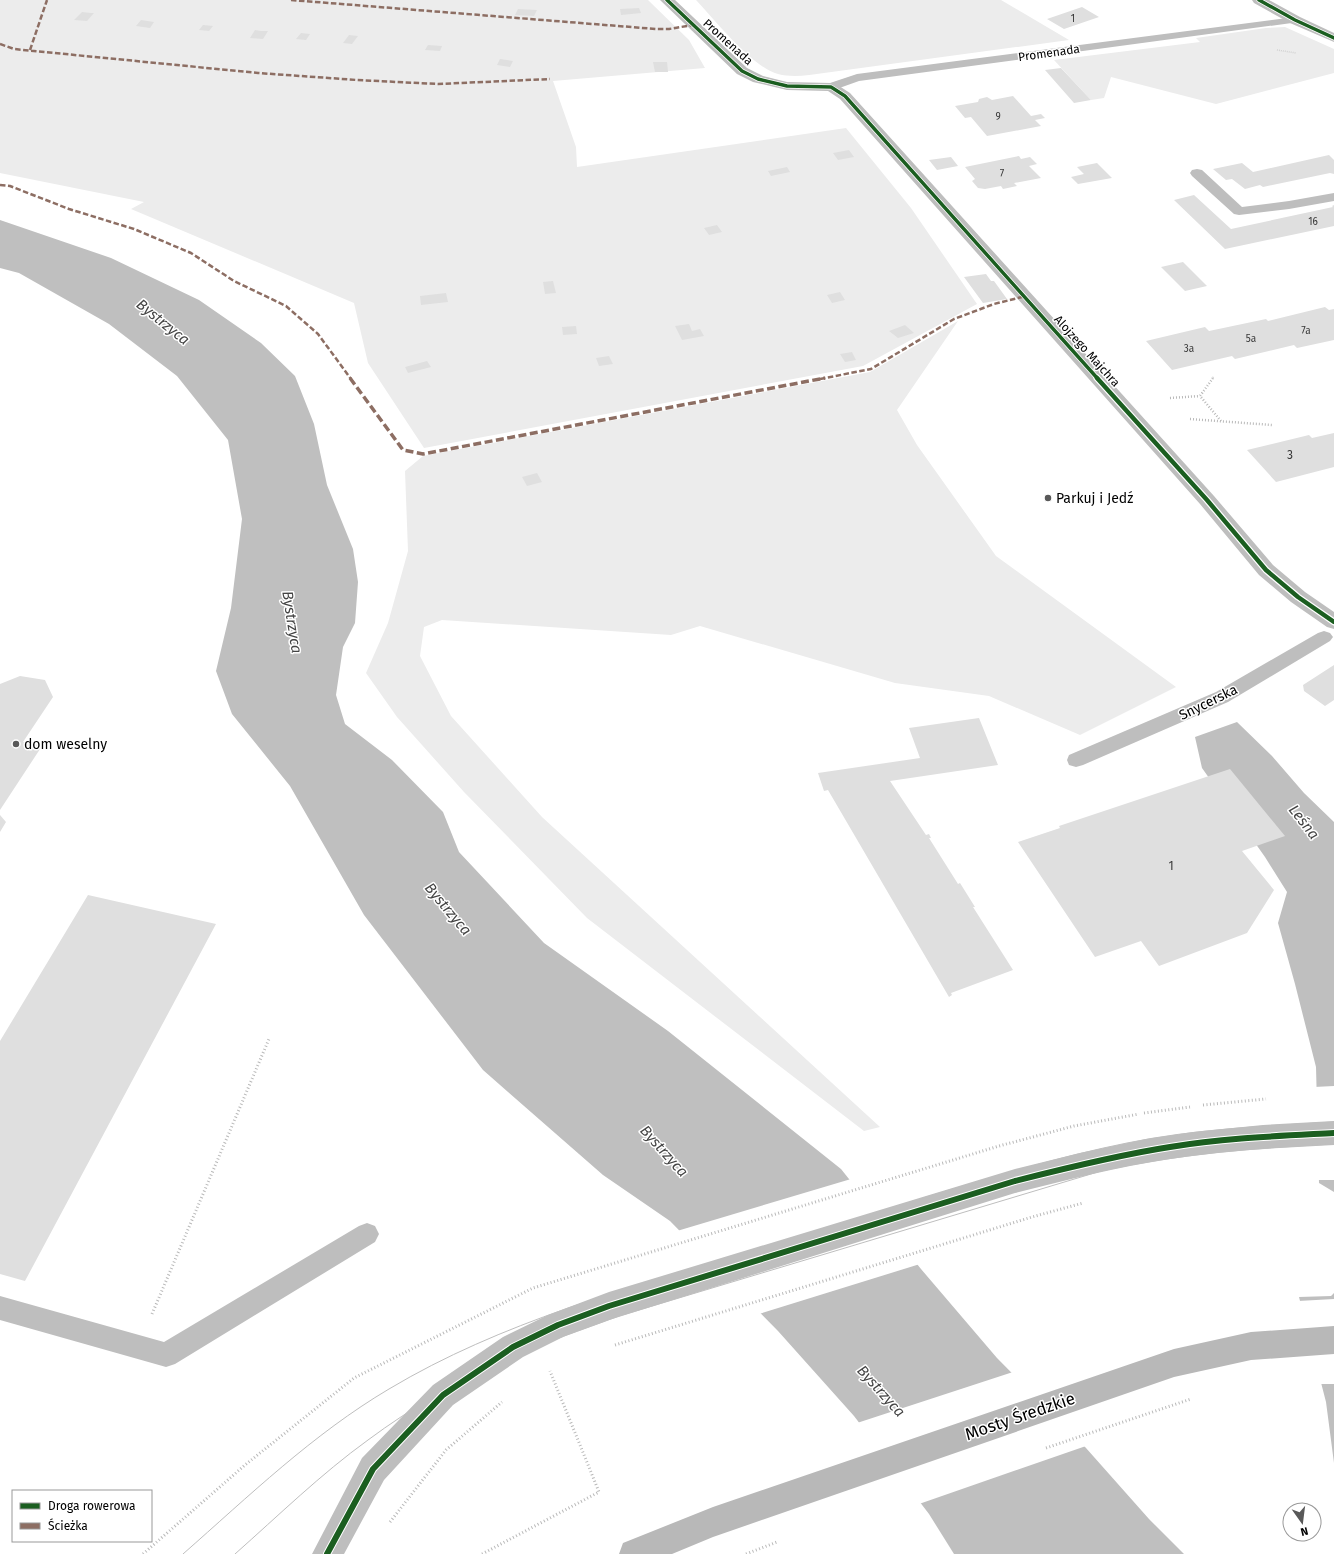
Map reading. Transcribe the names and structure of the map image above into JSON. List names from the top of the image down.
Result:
{
  "streets": {
    "main road": ["Mosty Średzkie"],
    "street": ["Promenada", "Alojzego Majchra"],
    "lane": ["Snycerska"]
  },
  "crossings": [
    ["Promenada", "Alojzego Majchra"],
    ["Alojzego Majchra", "Snycerska"]
  ],
  "water": ["Bystrzyca", "Leśna"],
  "places": ["Parkuj i Jedź", "dom weselny"],
  "house_numbers": [
    "1",
    "9",
    "7",
    "16",
    "7a",
    "5a",
    "3a",
    "3",
    "1"
  ],
  "legend": ["Droga rowerowa", "Ścieżka"],
  "north": "bottom"
}
